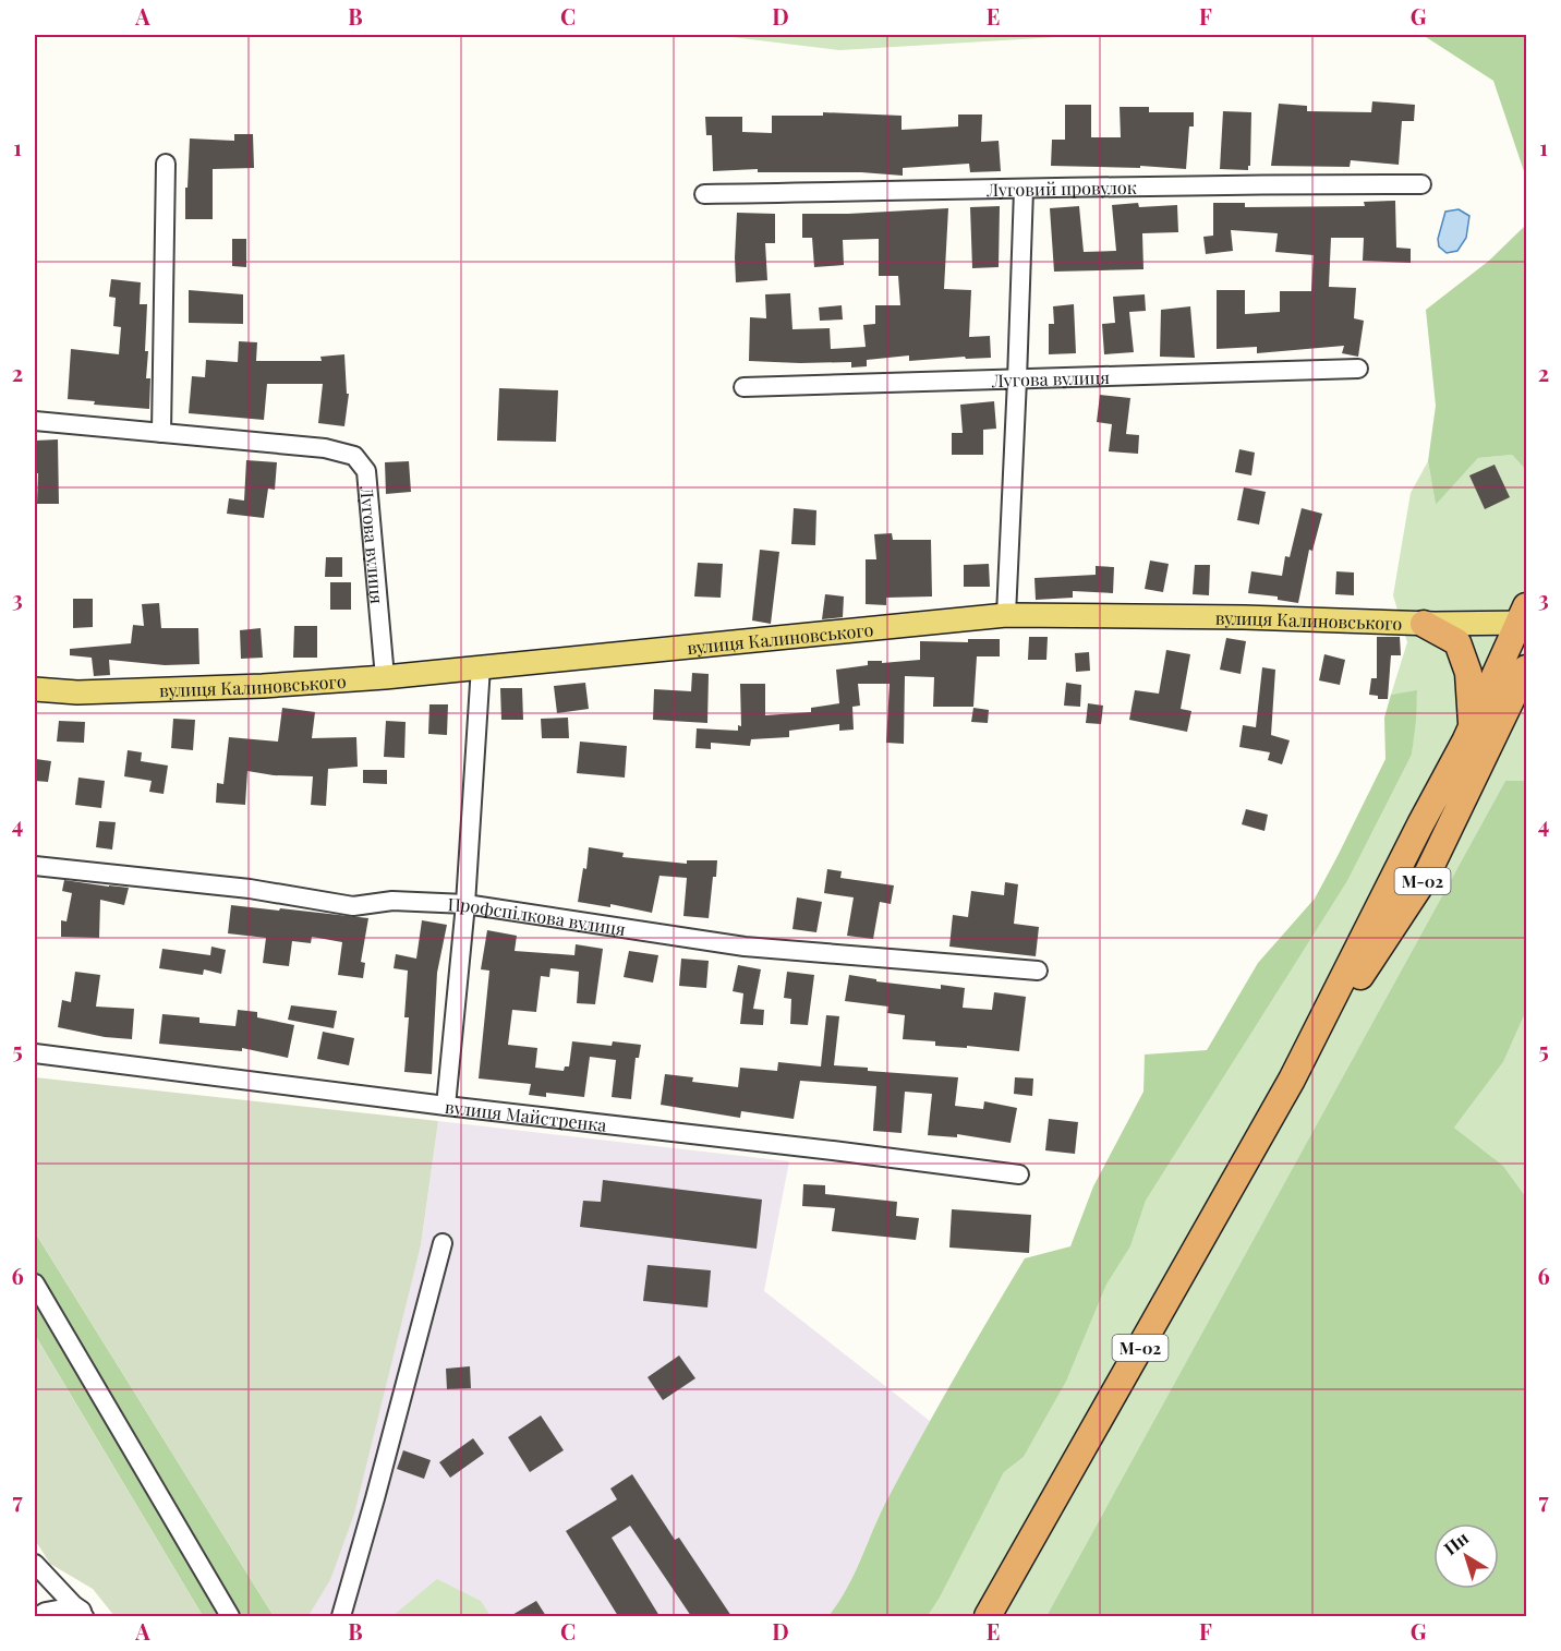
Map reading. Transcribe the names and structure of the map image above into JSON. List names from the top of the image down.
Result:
{
  "streets": {
    "highway": ["М-02"],
    "main road": ["вулиця Калиновського"],
    "street": [
      "Луговий провулок",
      "Лугова вулиця",
      "Профспілкова вулиця",
      "вулиця Майстренка"
    ]
  },
  "crossings": [
    ["Лугова вулиця", "вулиця Калиновського"],
    ["вулиця Калиновського", "М-02"]
  ],
  "north": "top left",
  "grid": {
    "columns": [
      "A",
      "B",
      "C",
      "D",
      "E",
      "F",
      "G"
    ],
    "rows": [
      "1",
      "2",
      "3",
      "4",
      "5",
      "6",
      "7"
    ]
  }
}
